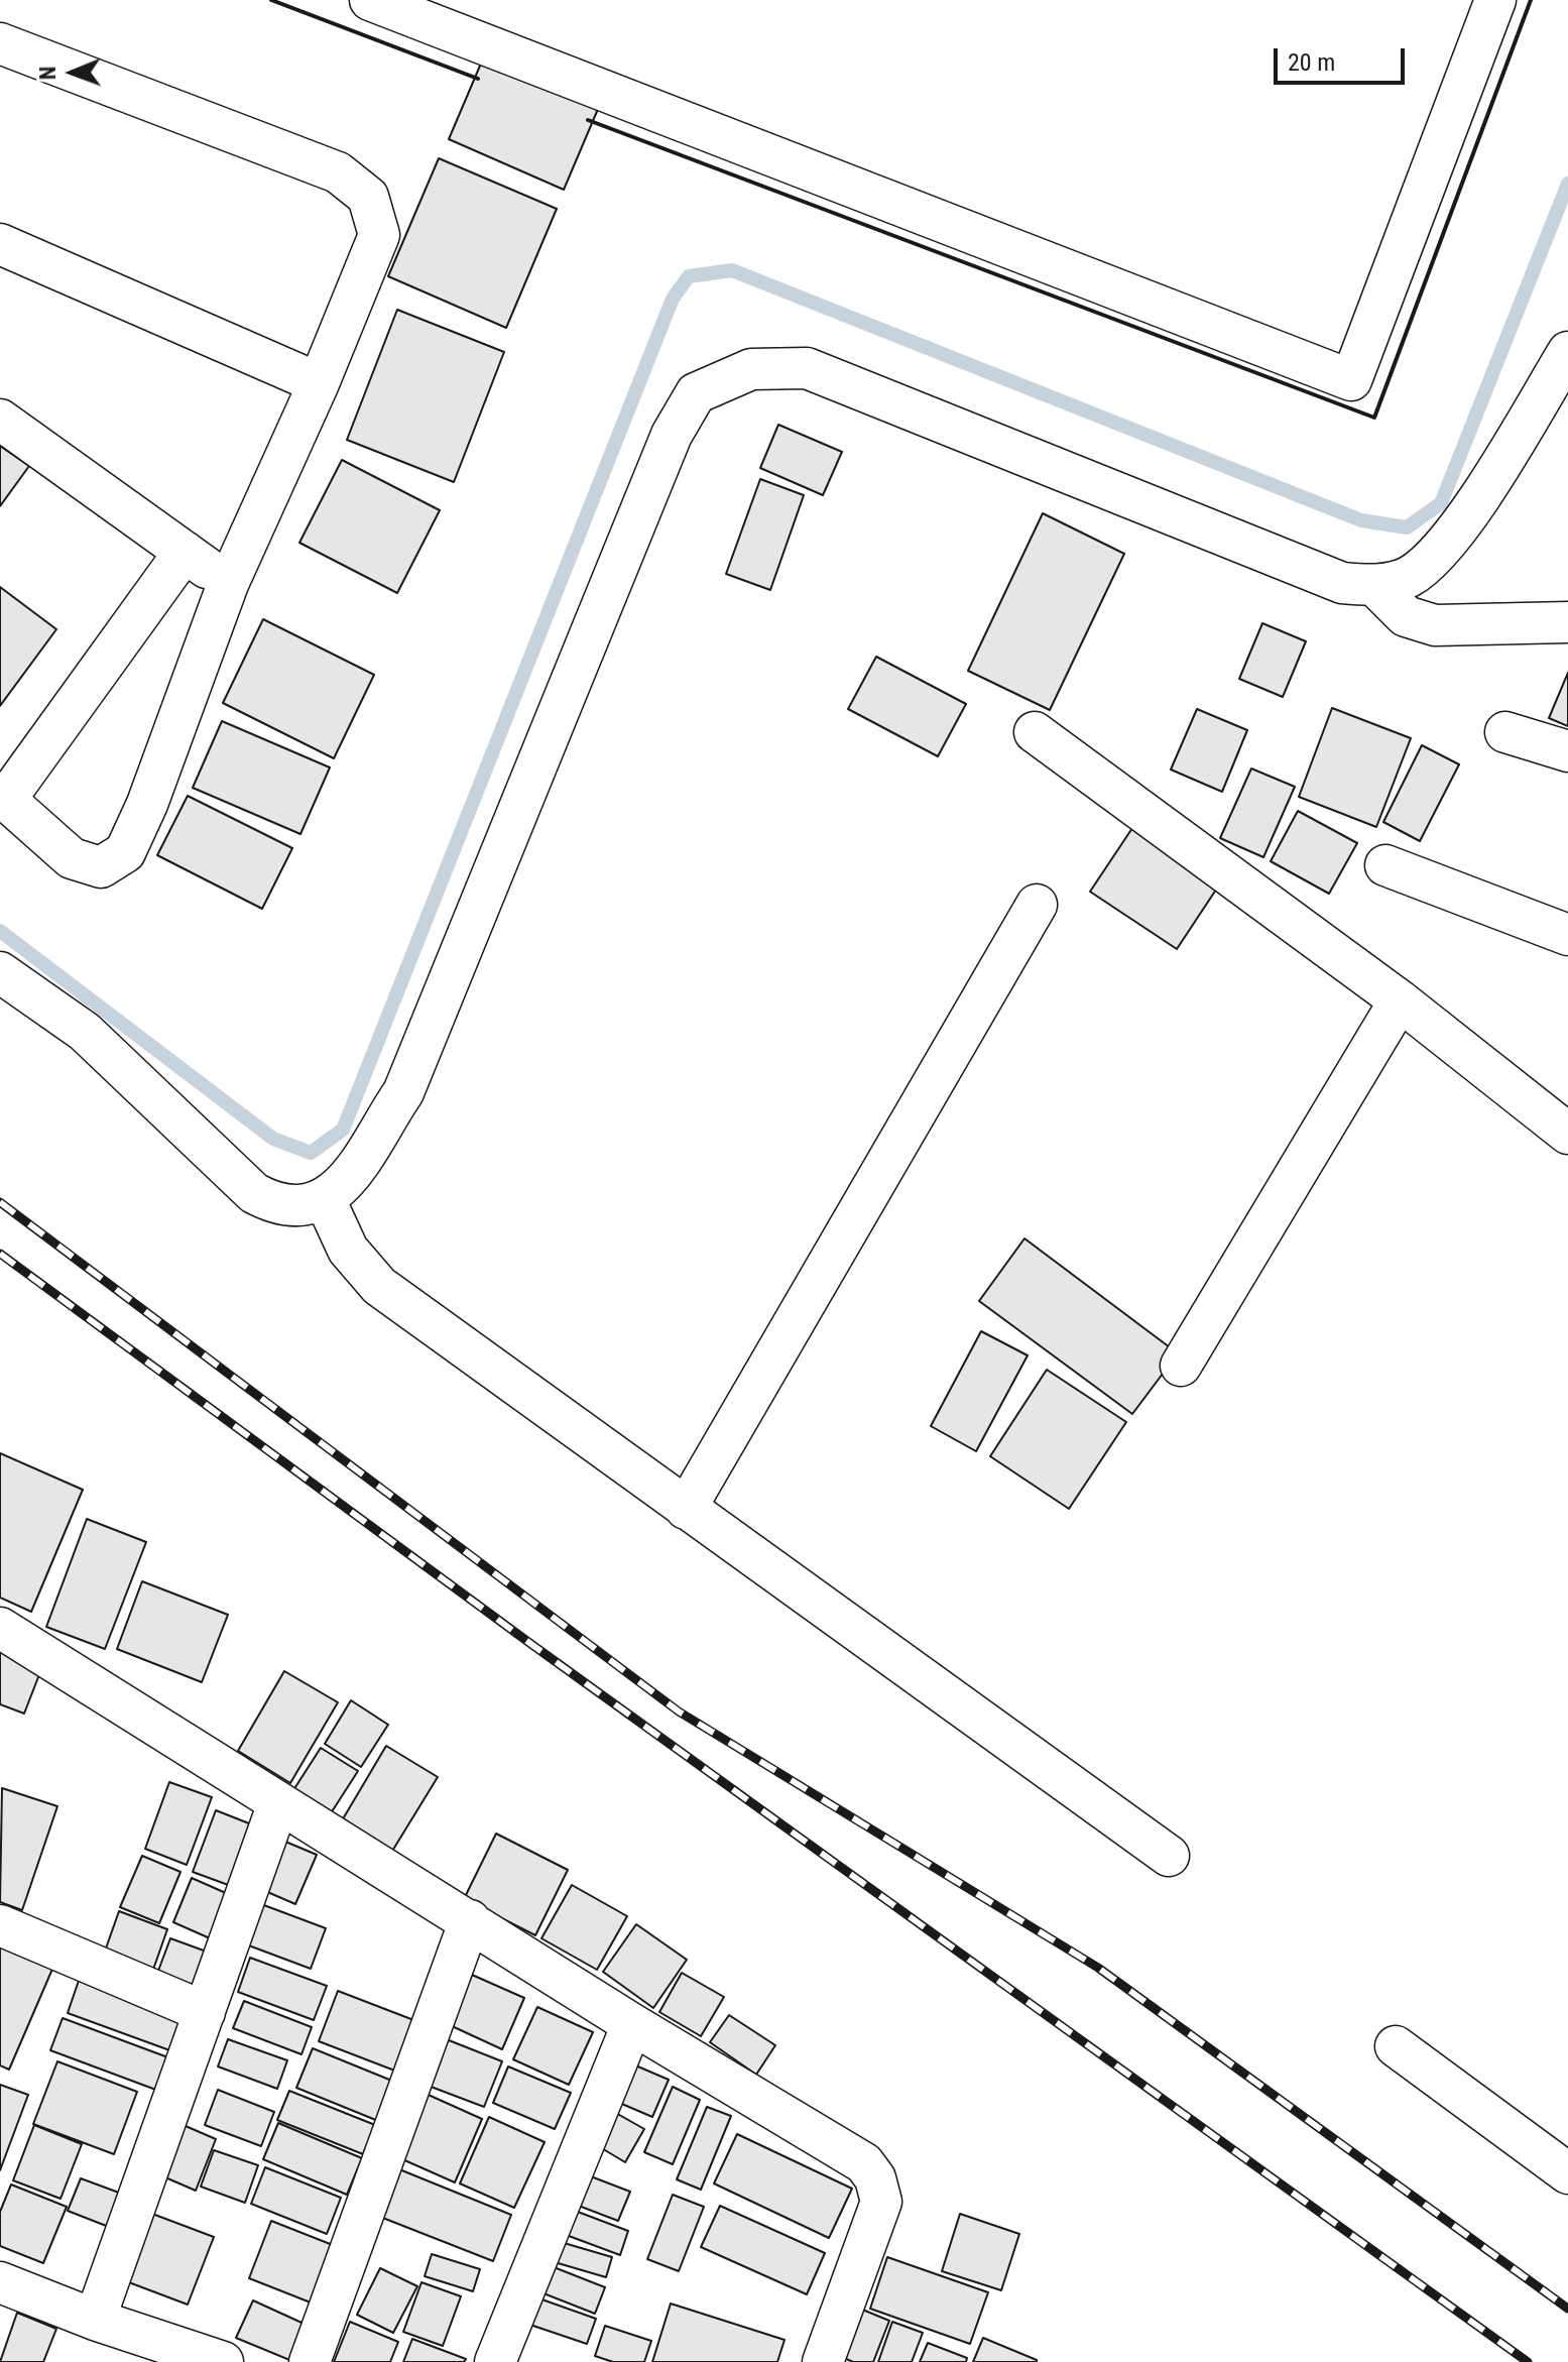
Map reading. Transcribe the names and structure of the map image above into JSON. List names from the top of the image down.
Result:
{
  "scale_bar": "20 m",
  "north": "left"
}
